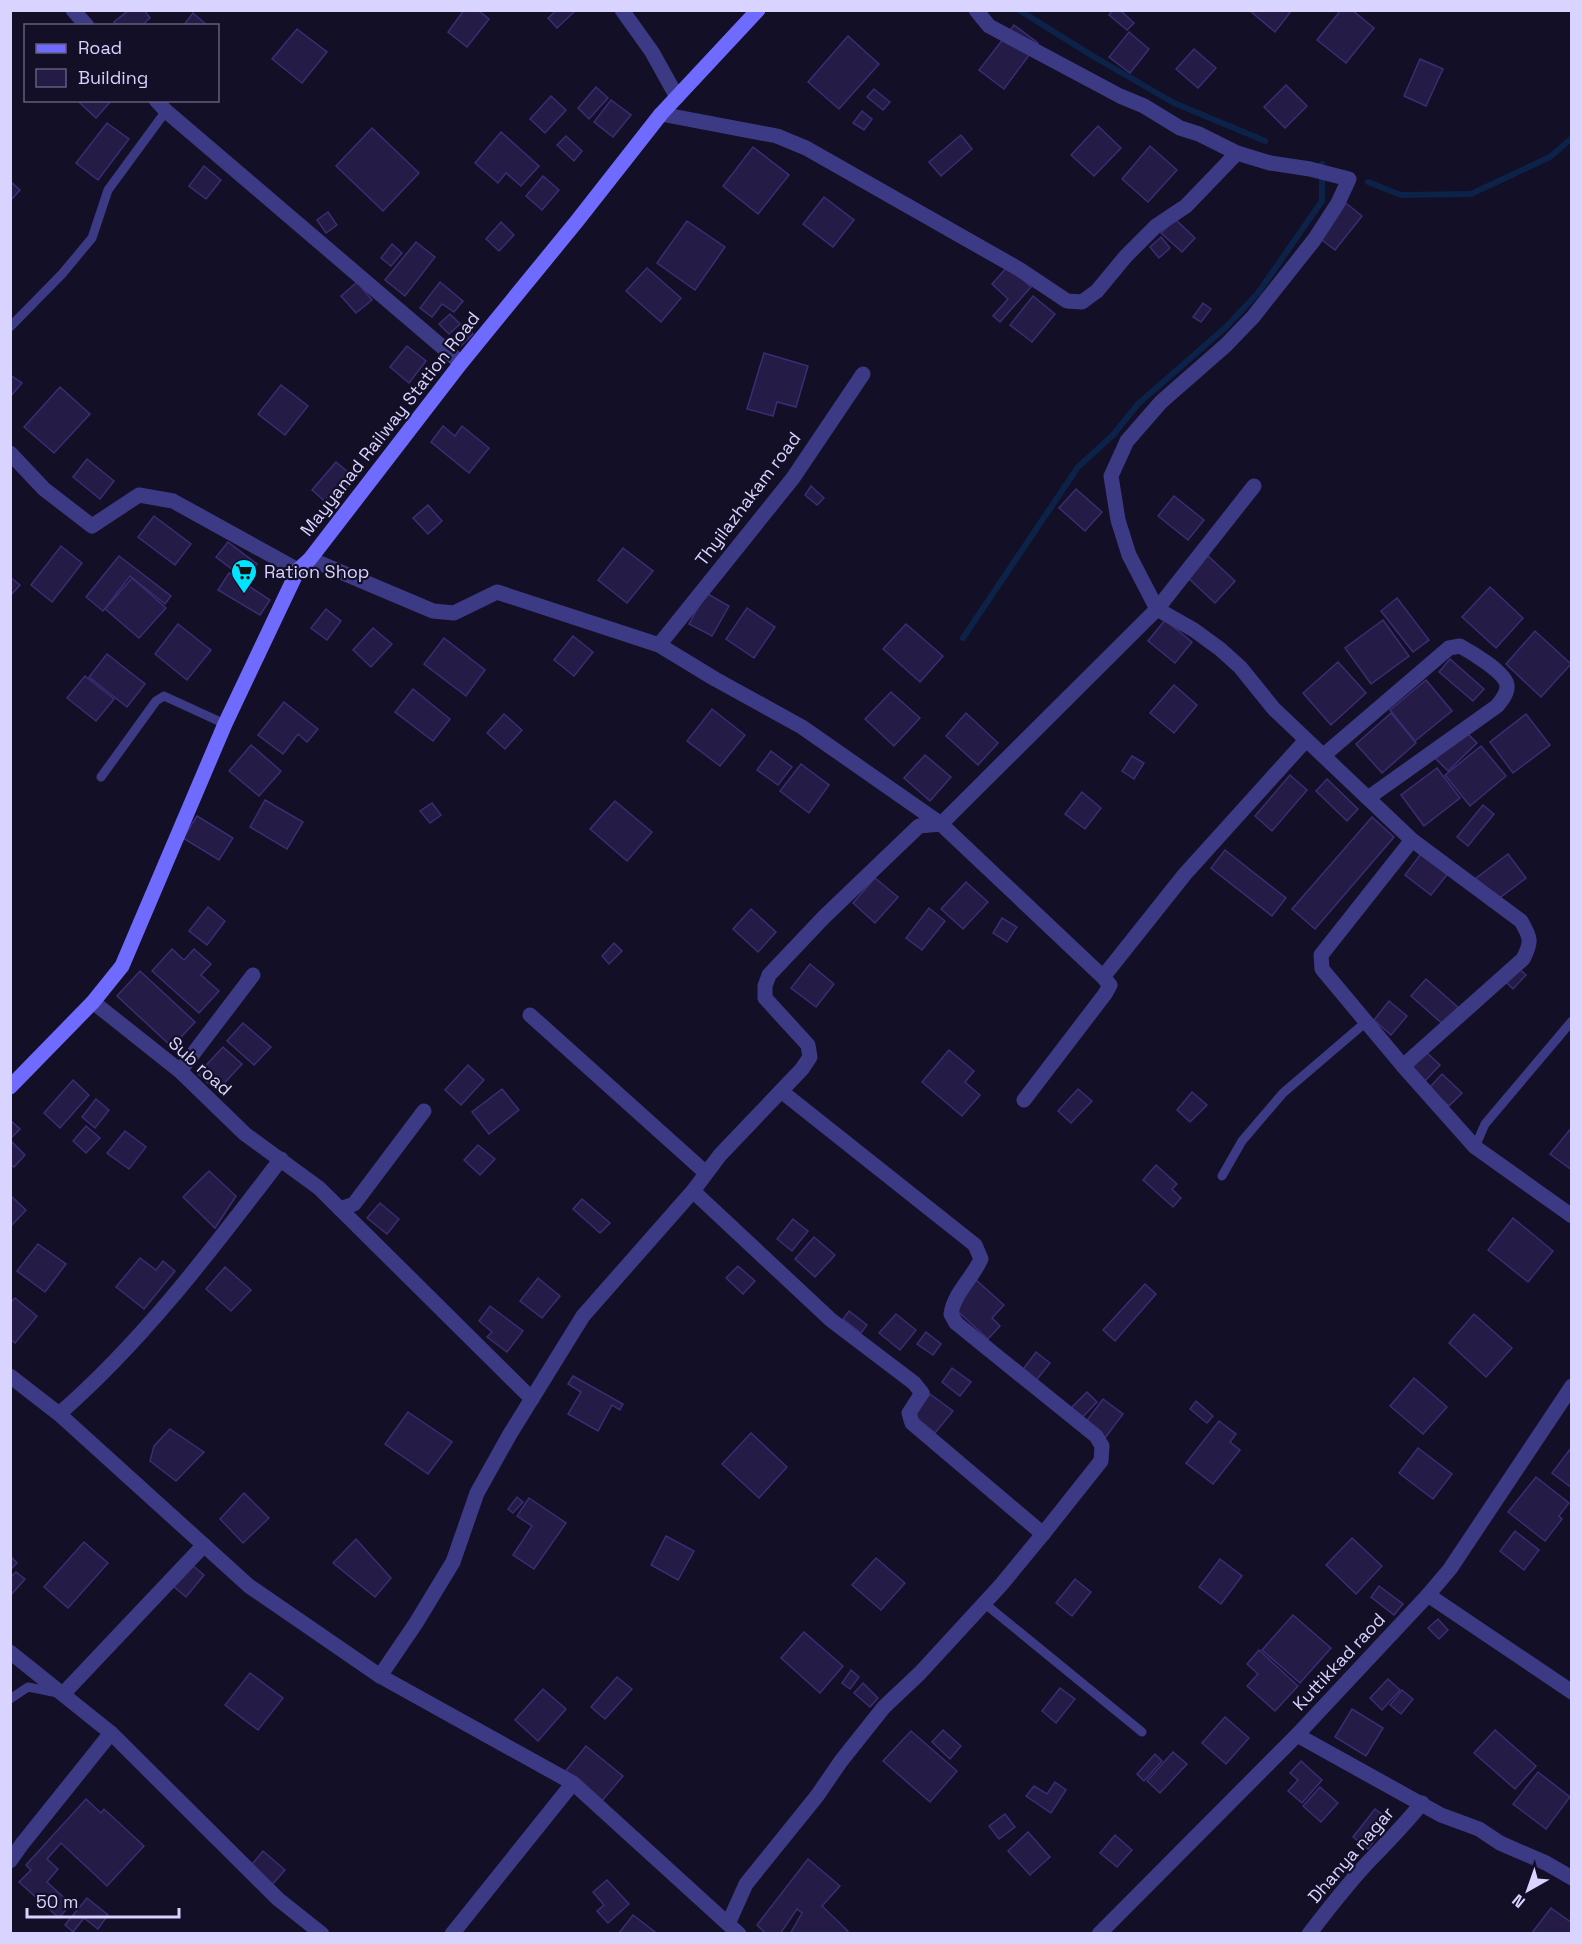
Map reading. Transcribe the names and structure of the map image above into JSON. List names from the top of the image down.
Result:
{
  "streets": {
    "main road": ["Mayyanad Railway Station Road"],
    "street": [
      "Thyilazhakam road",
      "Sub road",
      "Kuttikkad raod",
      "Dhanya nagar"
    ]
  },
  "crossings": [
    ["Mayyanad Railway Station Road", "Sub road"]
  ],
  "places": {
    "supermarket": ["Ration Shop"]
  },
  "legend": ["Road", "Building"],
  "scale_bar": "50 m",
  "north": "bottom left"
}
